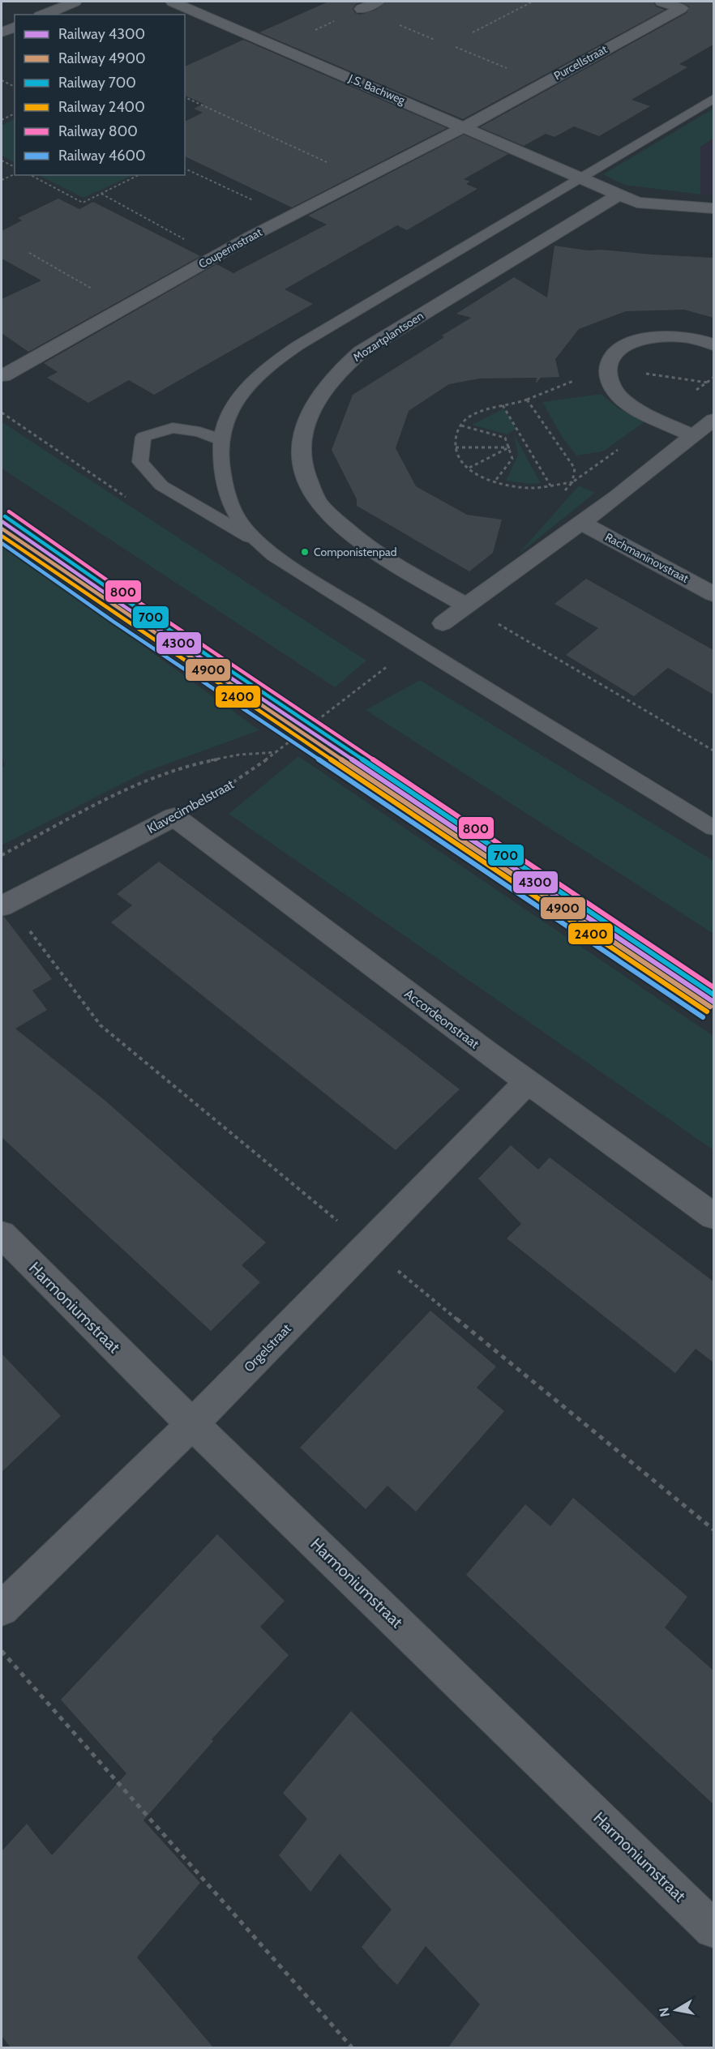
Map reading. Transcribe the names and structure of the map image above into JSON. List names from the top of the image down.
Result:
{
  "streets": {
    "street": [
      "Purcellstraat",
      "J.S. Bachweg",
      "Couperinstraat",
      "Mozartplantsoen",
      "Rachmaninovstraat",
      "Klavecimbelstraat",
      "Accordeonstraat",
      "Harmoniumstraat",
      "Orgelstraat"
    ]
  },
  "crossings": [
    ["Purcellstraat", "J.S. Bachweg"],
    ["Purcellstraat", "Couperinstraat"],
    ["J.S. Bachweg", "Couperinstraat"],
    ["J.S. Bachweg", "Mozartplantsoen"],
    ["Klavecimbelstraat", "Accordeonstraat"],
    ["Accordeonstraat", "Orgelstraat"],
    ["Harmoniumstraat", "Orgelstraat"]
  ],
  "places": ["Componistenpad"],
  "lines": [
    "rail line 800",
    "rail line 700",
    "rail line 4300",
    "rail line 4900",
    "rail line 2400",
    "rail line 4600"
  ],
  "legend": [
    "Railway 4300",
    "Railway 4900",
    "Railway 700",
    "Railway 2400",
    "Railway 800",
    "Railway 4600"
  ],
  "north": "left"
}
